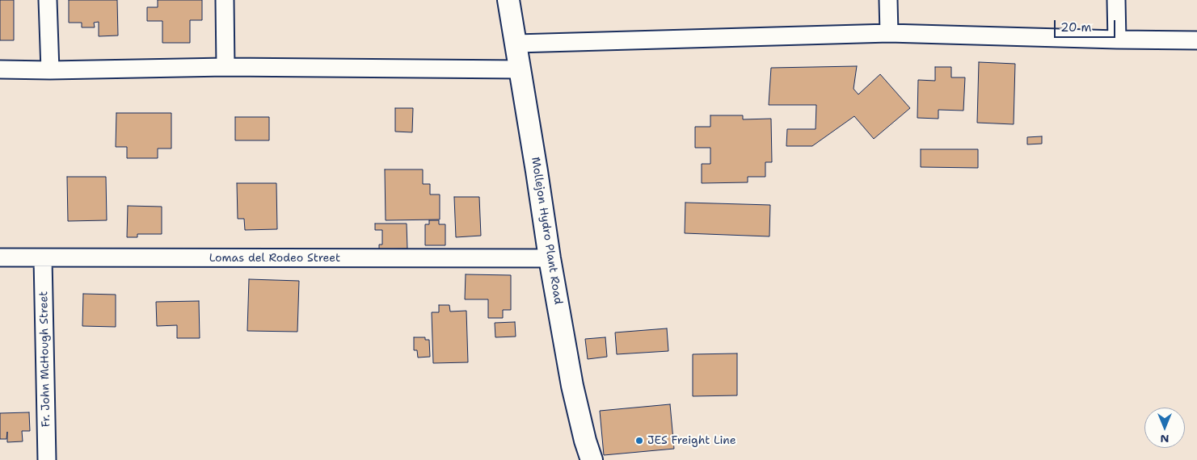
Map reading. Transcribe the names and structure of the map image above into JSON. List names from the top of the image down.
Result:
{
  "streets": {
    "street": ["Mollejon Hydro Plant Road", "Lomas del Rodeo Street", "Fr. John McHough Street"]
  },
  "crossings": [
    ["Mollejon Hydro Plant Road", "Lomas del Rodeo Street"],
    ["Lomas del Rodeo Street", "Fr. John McHough Street"]
  ],
  "places": ["JES Freight Line"],
  "scale_bar": "20 m",
  "north": "bottom"
}
